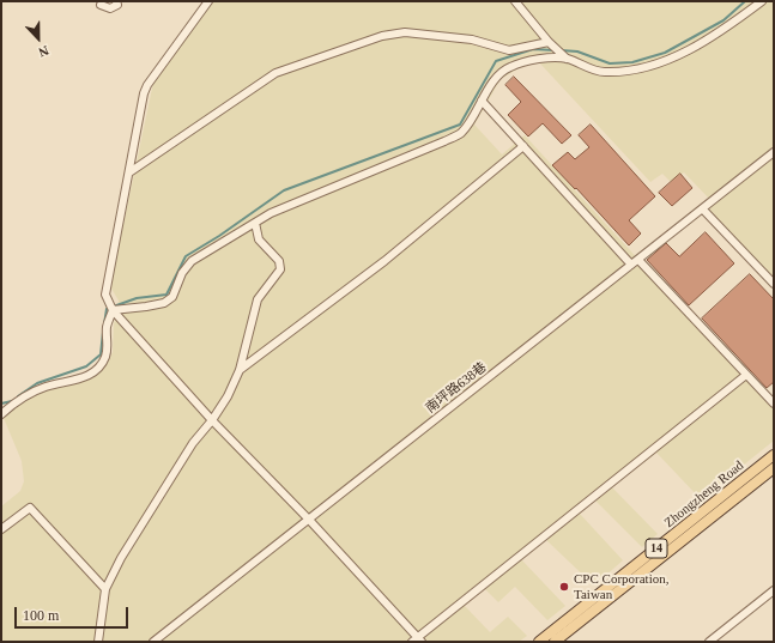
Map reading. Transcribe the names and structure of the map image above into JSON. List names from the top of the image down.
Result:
{
  "streets": {
    "main road": ["Zhongzheng Road", "14"],
    "street": ["南坪路638巷"]
  },
  "places": ["CPC Corporation, Taiwan"],
  "scale_bar": "100 m",
  "north": "bottom"
}
